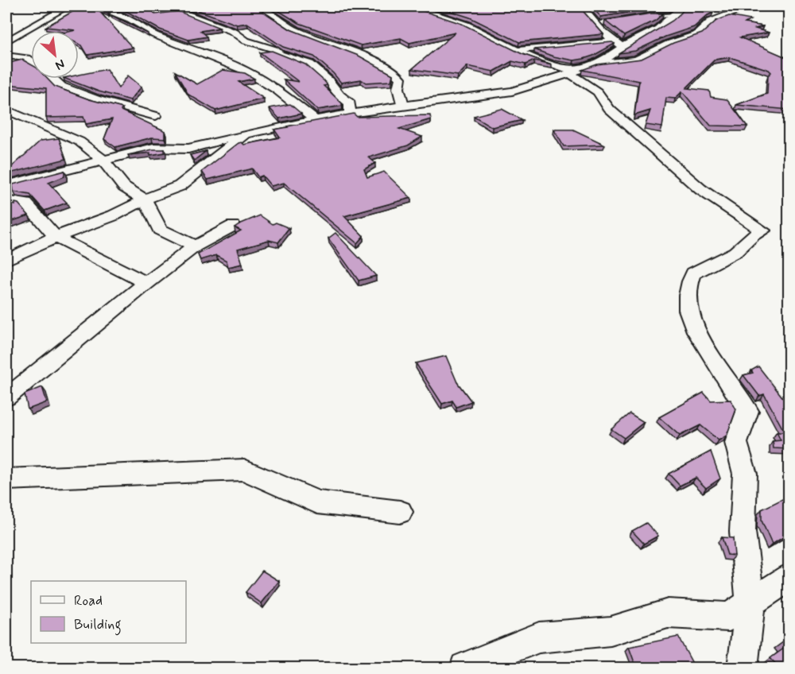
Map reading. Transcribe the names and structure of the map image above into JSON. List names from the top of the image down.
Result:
{
  "legend": ["Road", "Building"],
  "north": "bottom right"
}
